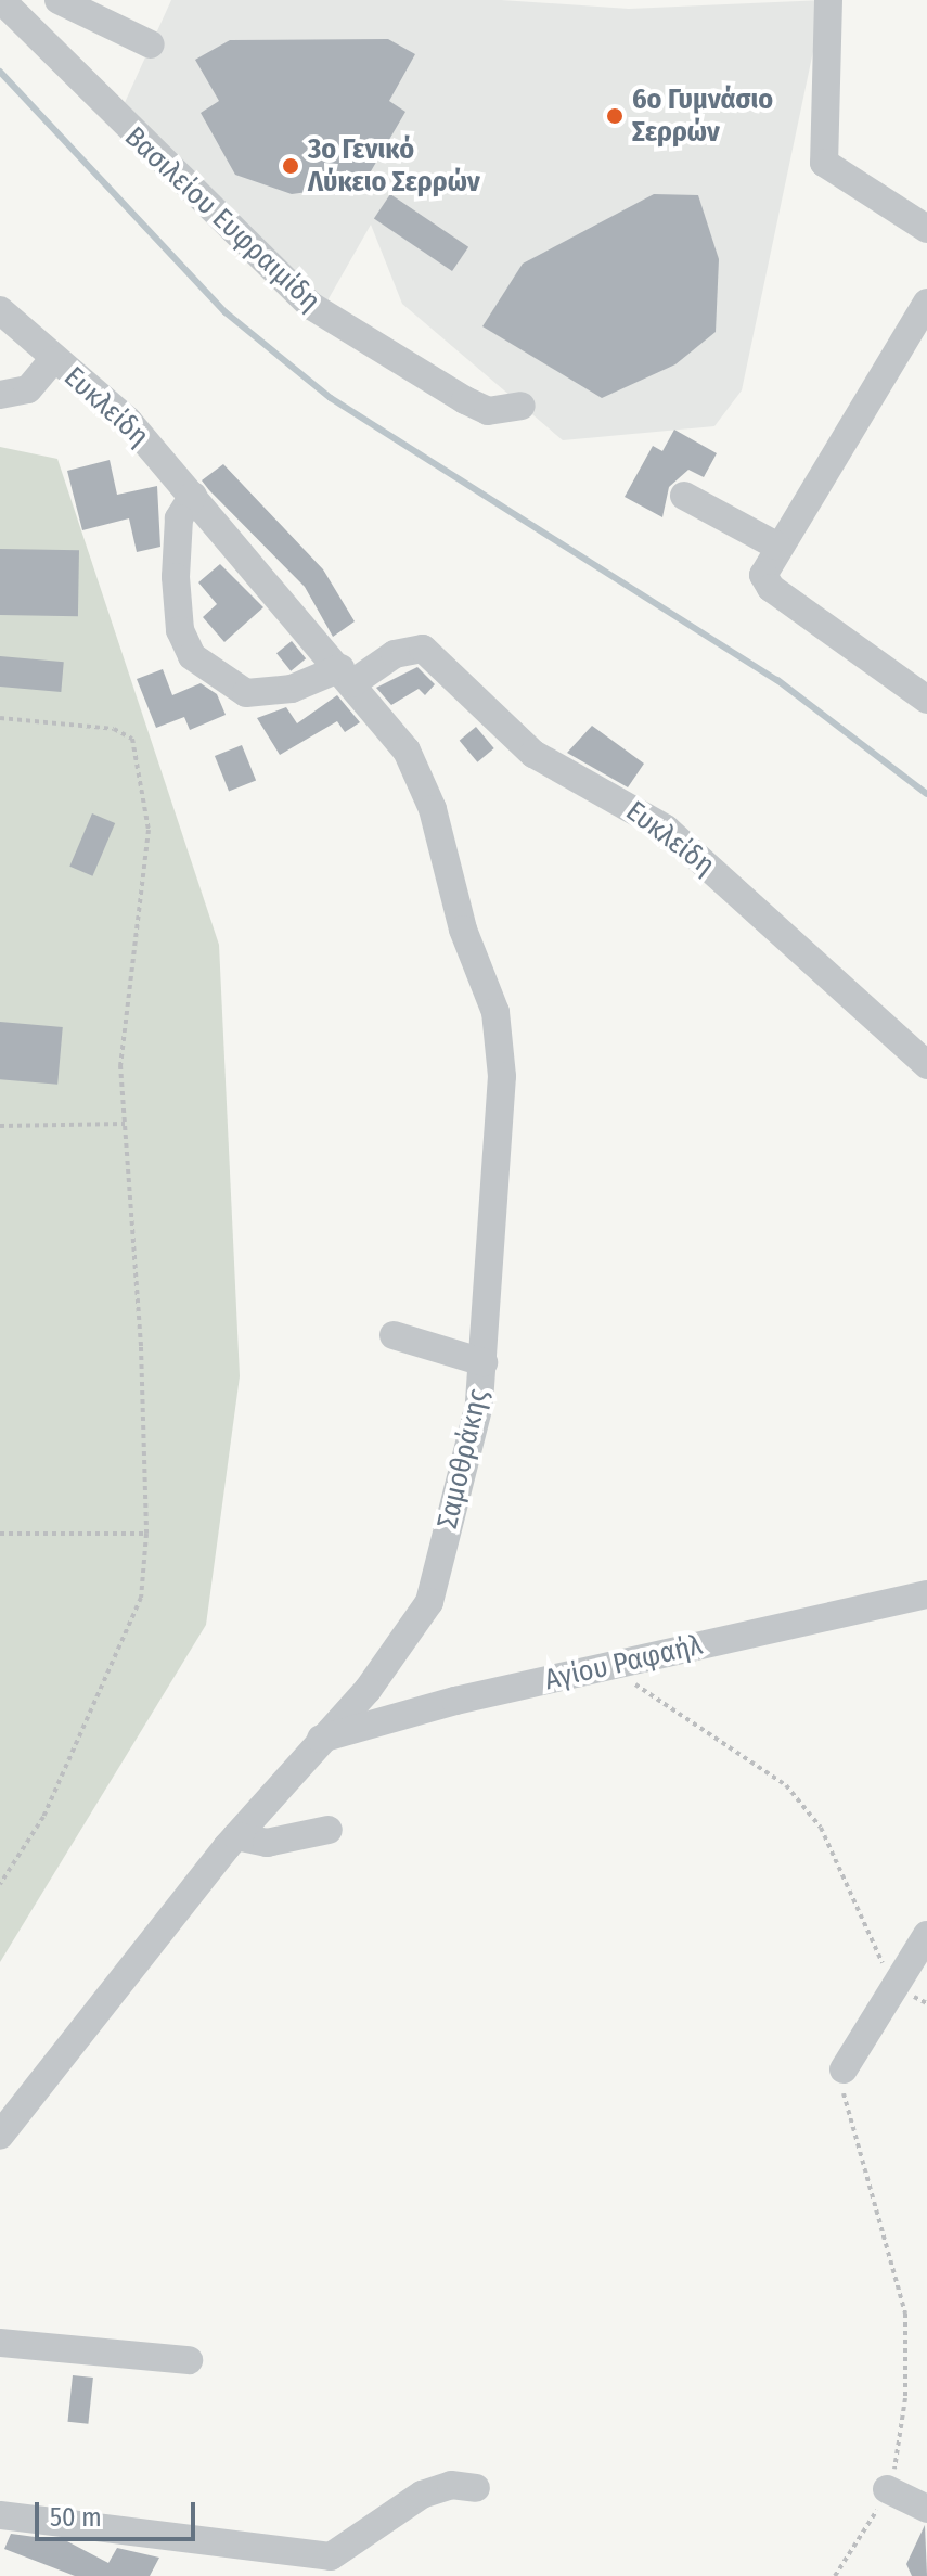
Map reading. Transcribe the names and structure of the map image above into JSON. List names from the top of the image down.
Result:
{
  "streets": {
    "street": [
      "Βασιλείου Ευφραιμίδη",
      "Ευκλείδη",
      "Σαμοθράκης",
      "Αγίου Ραφαήλ"
    ]
  },
  "crossings": [
    ["Ευκλείδη", "Σαμοθράκης"],
    ["Σαμοθράκης", "Αγίου Ραφαήλ"]
  ],
  "places": ["6ο Γυμνάσιο Σερρών", "3ο Γενικό Λύκειο Σερρών"],
  "scale_bar": "50 m"
}
